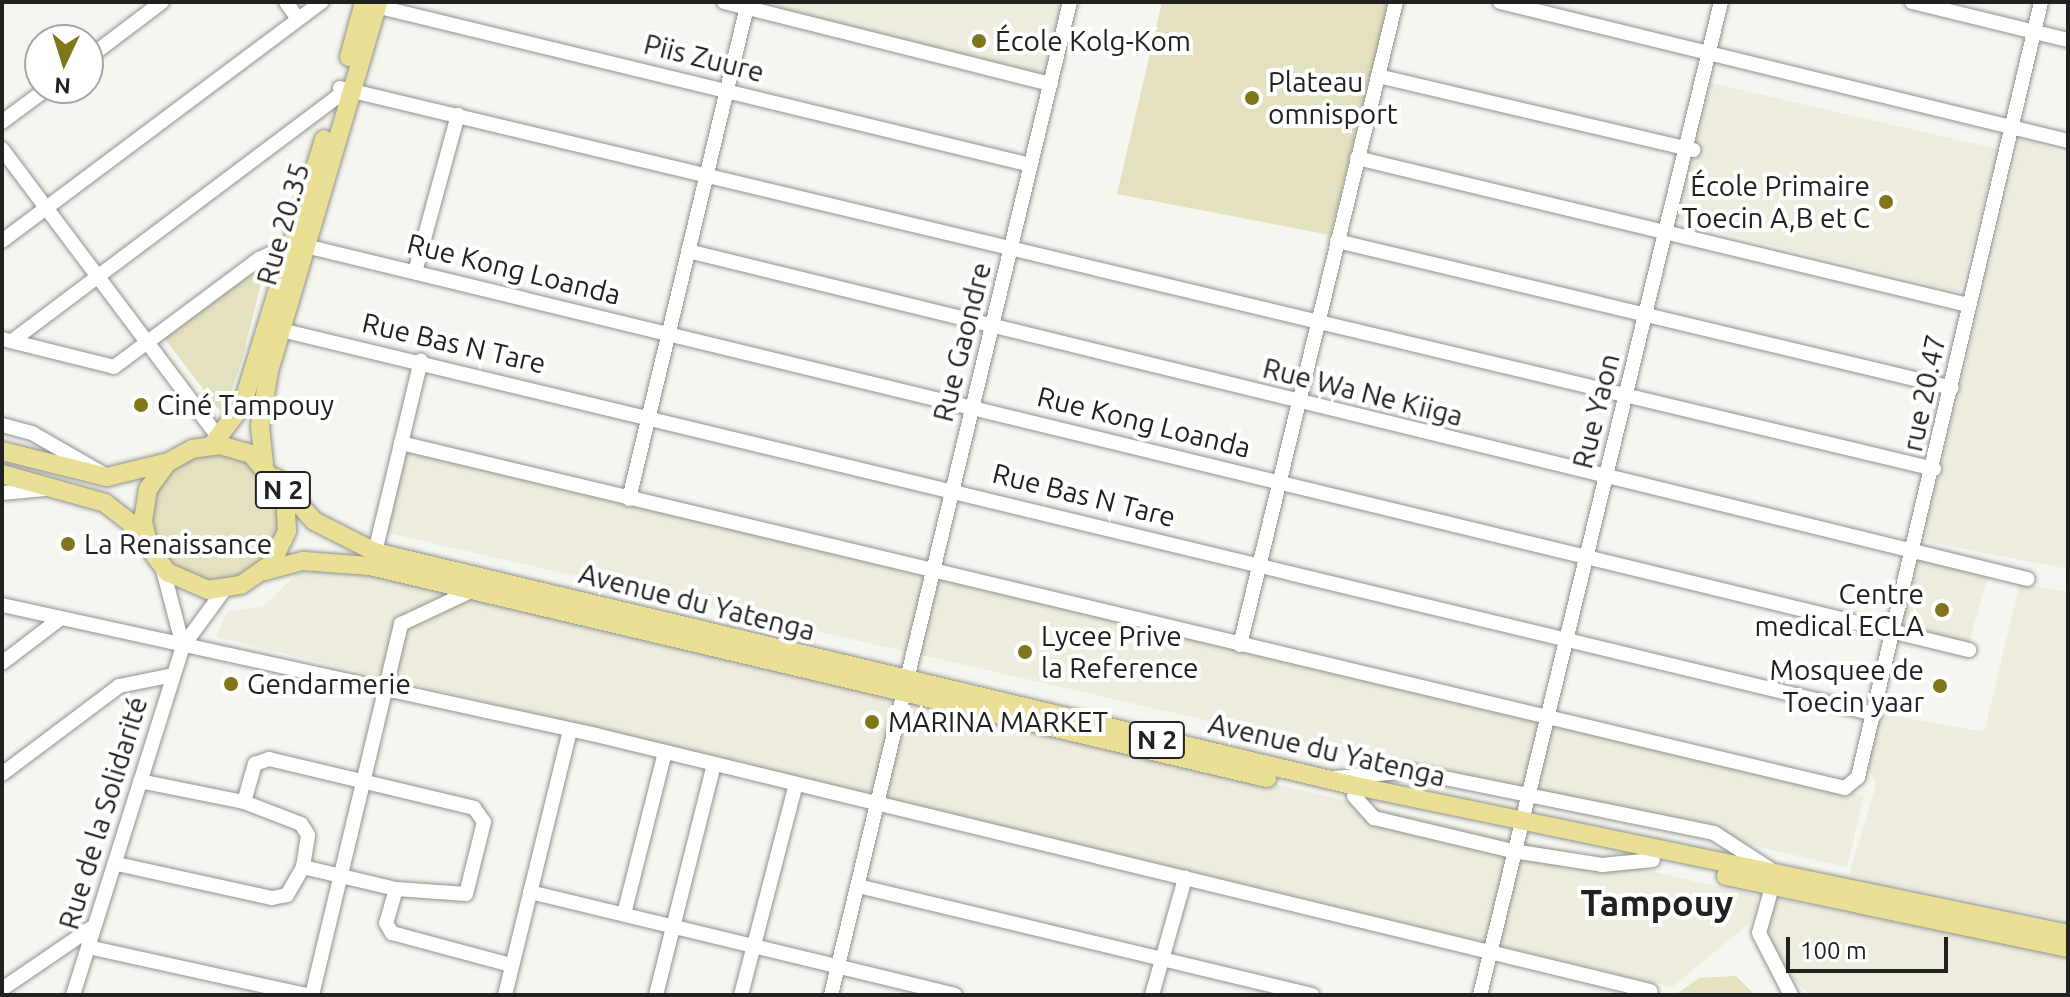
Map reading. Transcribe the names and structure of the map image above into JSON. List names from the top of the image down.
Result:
{
  "streets": {
    "main road": ["Rue 20.35", "N 2", "Avenue du Yatenga"],
    "street": [
      "Piis Zuure",
      "Rue Kong Loanda",
      "Rue Gaondre",
      "Rue Bas N Tare",
      "Rue Wa Ne Kiiga",
      "rue 20.47",
      "Rue Yaon",
      "Rue de la Solidarité"
    ]
  },
  "crossings": [
    ["Piis Zuure", "Rue 20.35"],
    ["Piis Zuure", "Rue Gaondre"],
    ["Rue 20.35", "Rue Kong Loanda"],
    ["Rue 20.35", "Rue Bas N Tare"],
    ["Rue 20.35", "N 2"],
    ["Rue 20.35", "Avenue du Yatenga"],
    ["Rue 20.35", "Rue de la Solidarité"],
    ["Rue Kong Loanda", "Rue Gaondre"],
    ["Rue Kong Loanda", "rue 20.47"],
    ["Rue Kong Loanda", "Rue Yaon"],
    ["Rue Gaondre", "Rue Bas N Tare"],
    ["Rue Gaondre", "Rue Wa Ne Kiiga"],
    ["Rue Gaondre", "Avenue du Yatenga"],
    ["Rue Bas N Tare", "rue 20.47"],
    ["Rue Bas N Tare", "Rue Yaon"],
    ["Rue Wa Ne Kiiga", "rue 20.47"],
    ["Rue Wa Ne Kiiga", "Rue Yaon"],
    ["rue 20.47", "Rue Yaon"],
    ["Rue Yaon", "Avenue du Yatenga"],
    ["N 2", "Avenue du Yatenga"],
    ["N 2", "Rue de la Solidarité"],
    ["Avenue du Yatenga", "Rue de la Solidarité"]
  ],
  "districts": ["Tampouy"],
  "places": [
    "École Kolg-Kom",
    "Plateau omnisport",
    "École Primaire Toecin A,B et C",
    "Ciné Tampouy",
    "La Renaissance",
    "Centre medical ECLA",
    "Lycee Prive la Reference",
    "Gendarmerie",
    "Mosquee de Toecin yaar",
    "MARINA MARKET"
  ],
  "scale_bar": "100 m",
  "north": "bottom"
}
